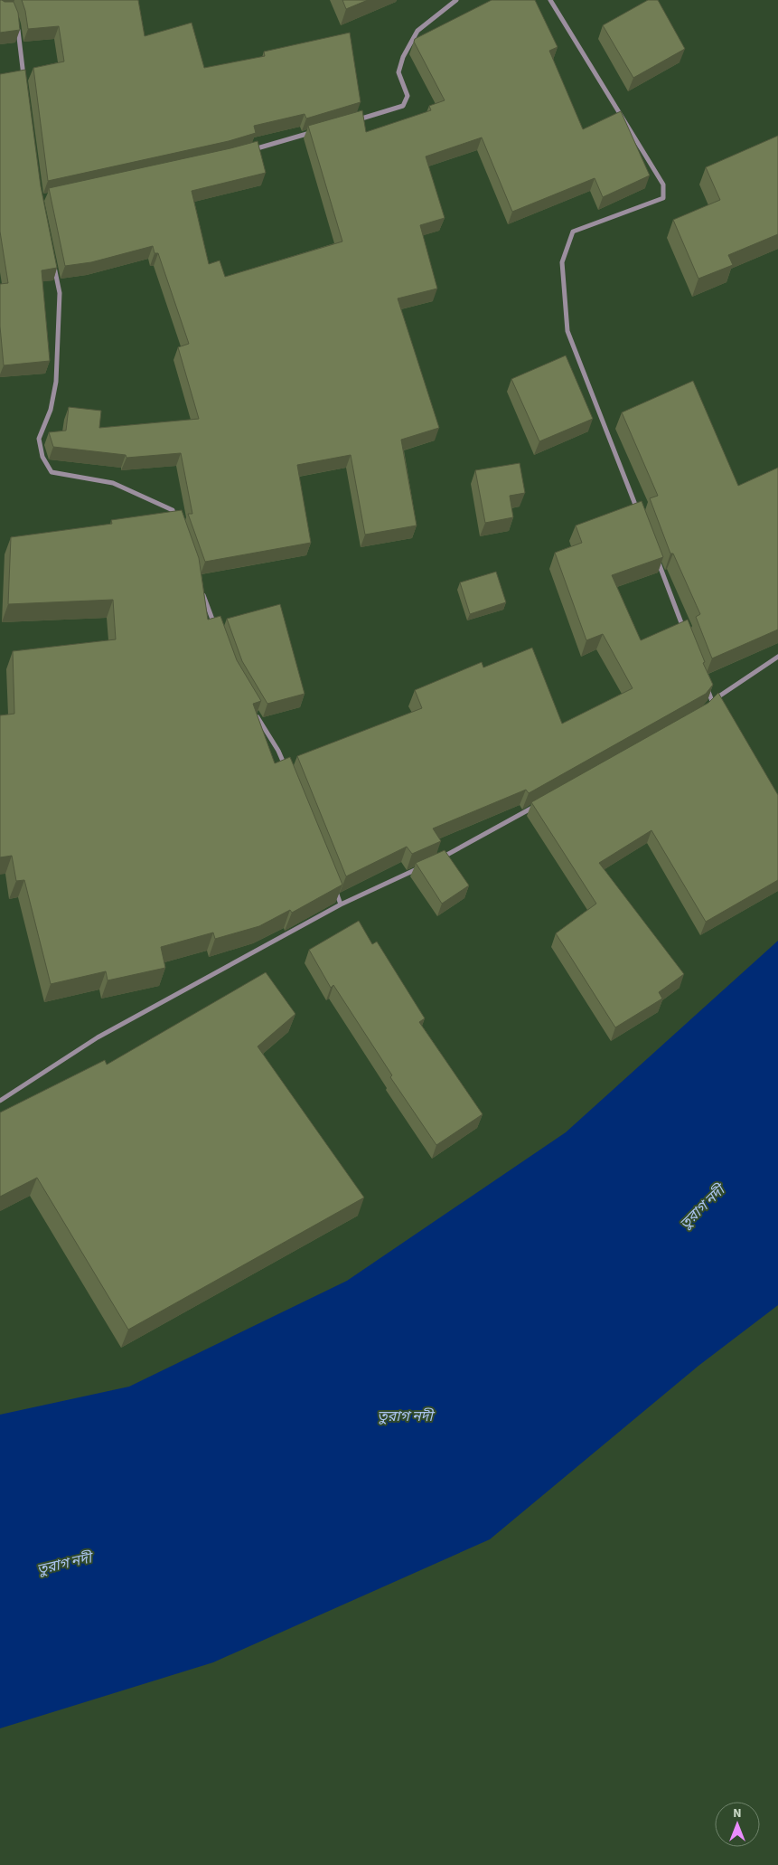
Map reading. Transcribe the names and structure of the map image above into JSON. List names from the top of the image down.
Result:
{
  "water": ["তুরাগ নদী"],
  "north": "top"
}
